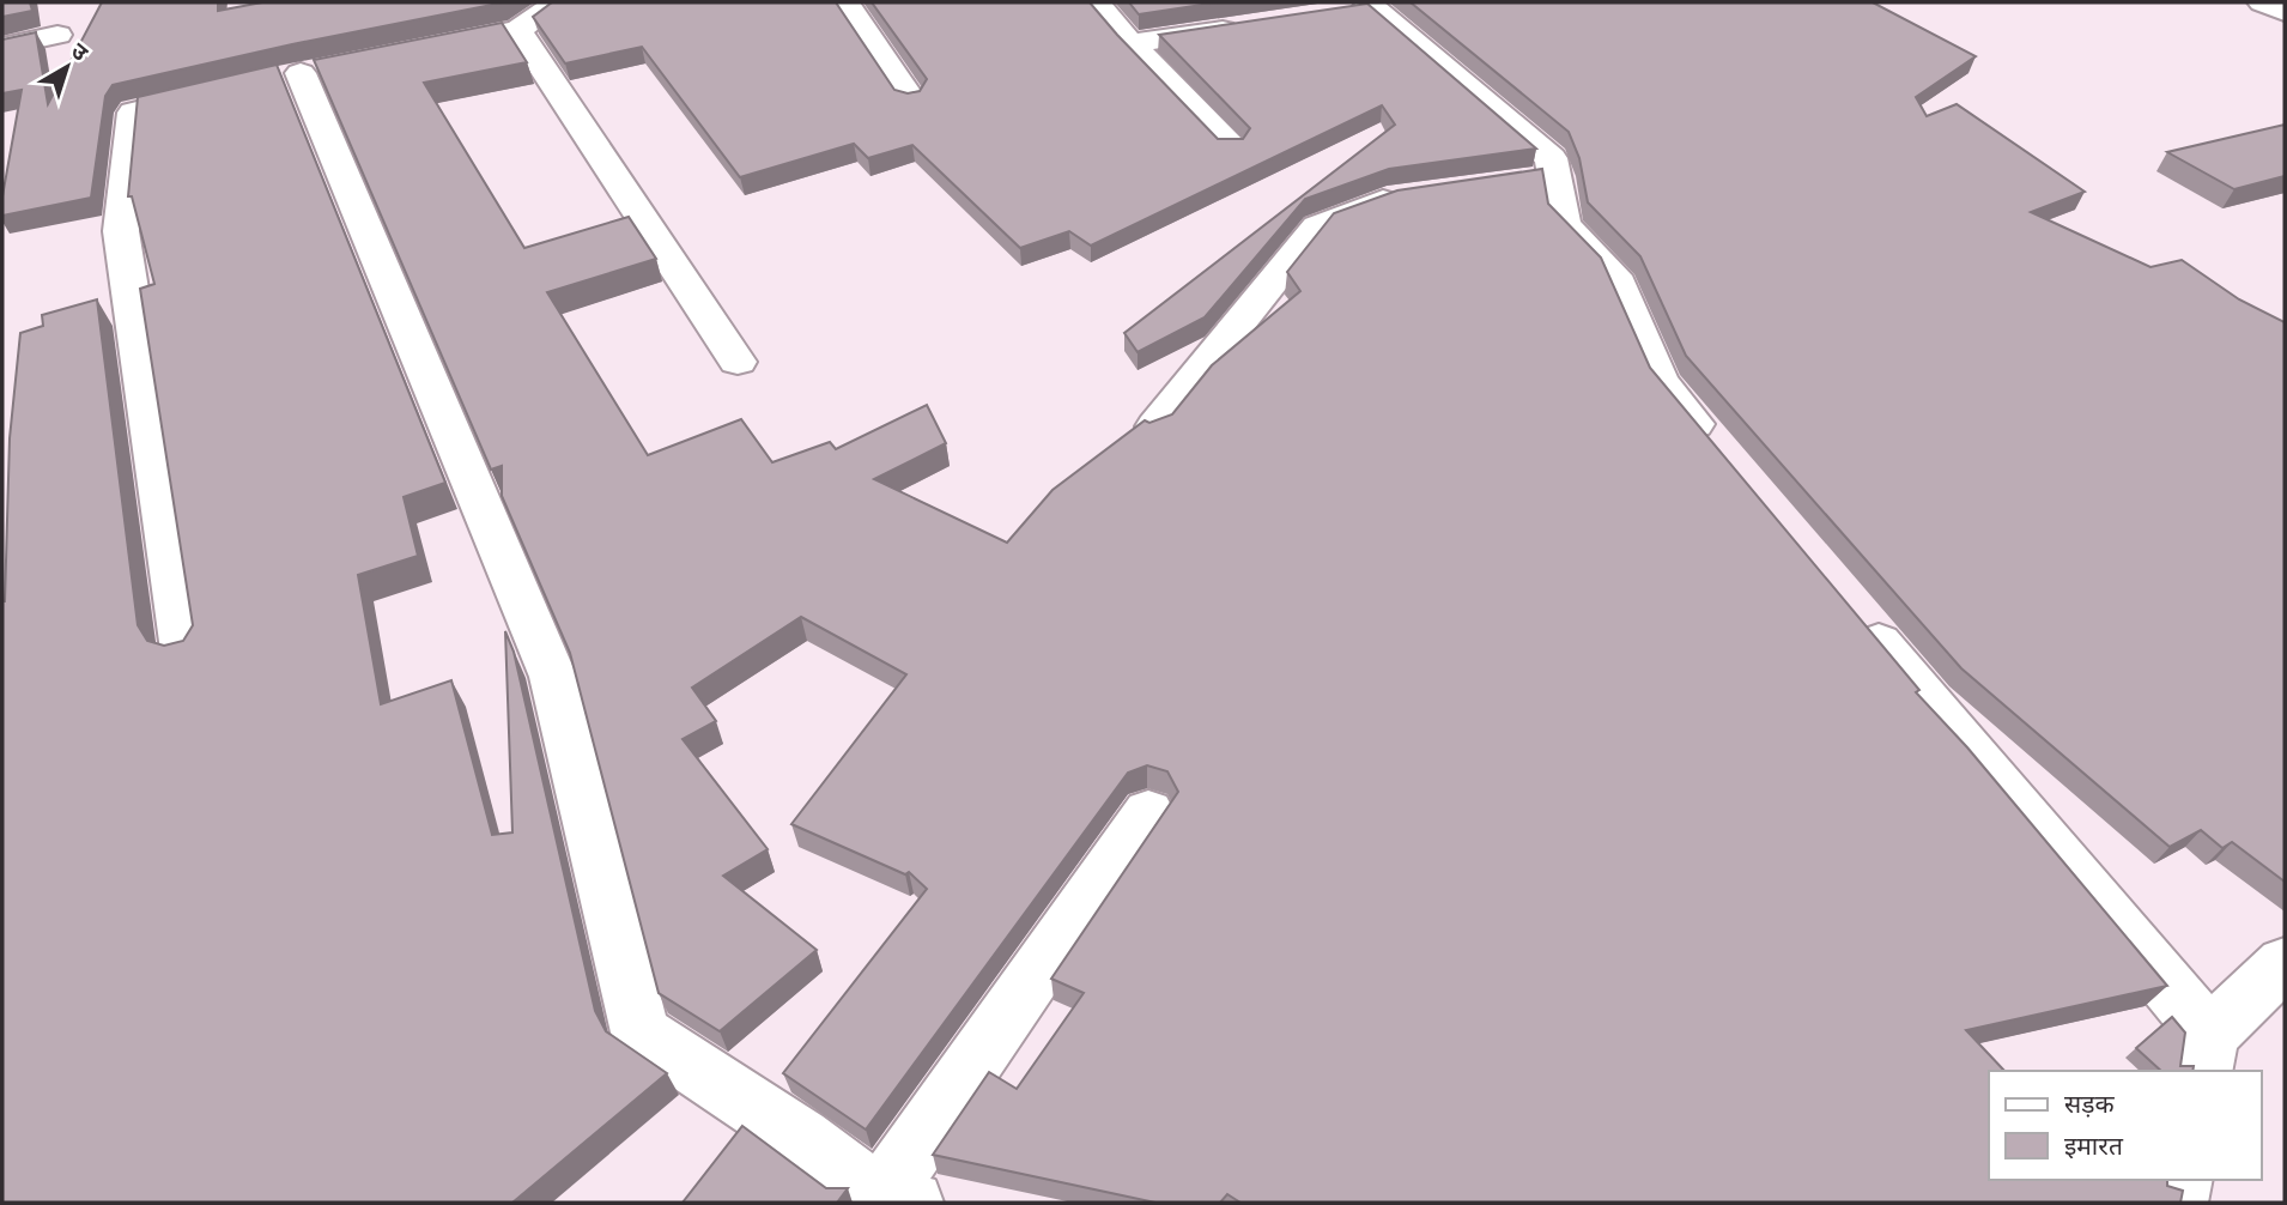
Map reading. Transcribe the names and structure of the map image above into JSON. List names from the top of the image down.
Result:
{
  "legend": ["सड़क", "इमारत"],
  "north": "top right"
}
